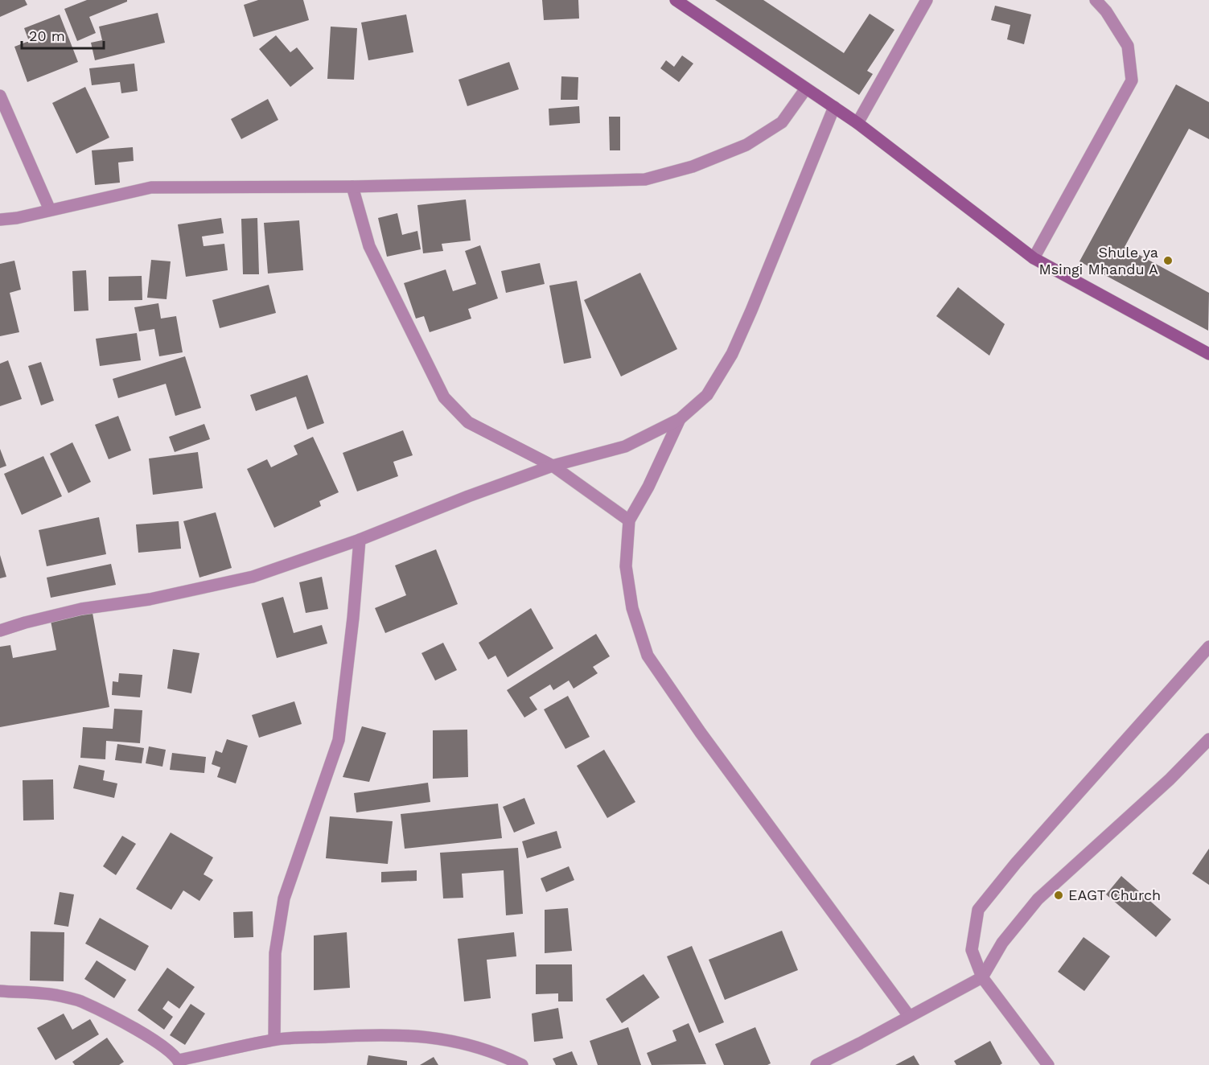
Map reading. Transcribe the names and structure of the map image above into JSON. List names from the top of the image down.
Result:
{
  "places": ["Shule ya Msingi Mhandu A", "EAGT Church"],
  "scale_bar": "20 m"
}
